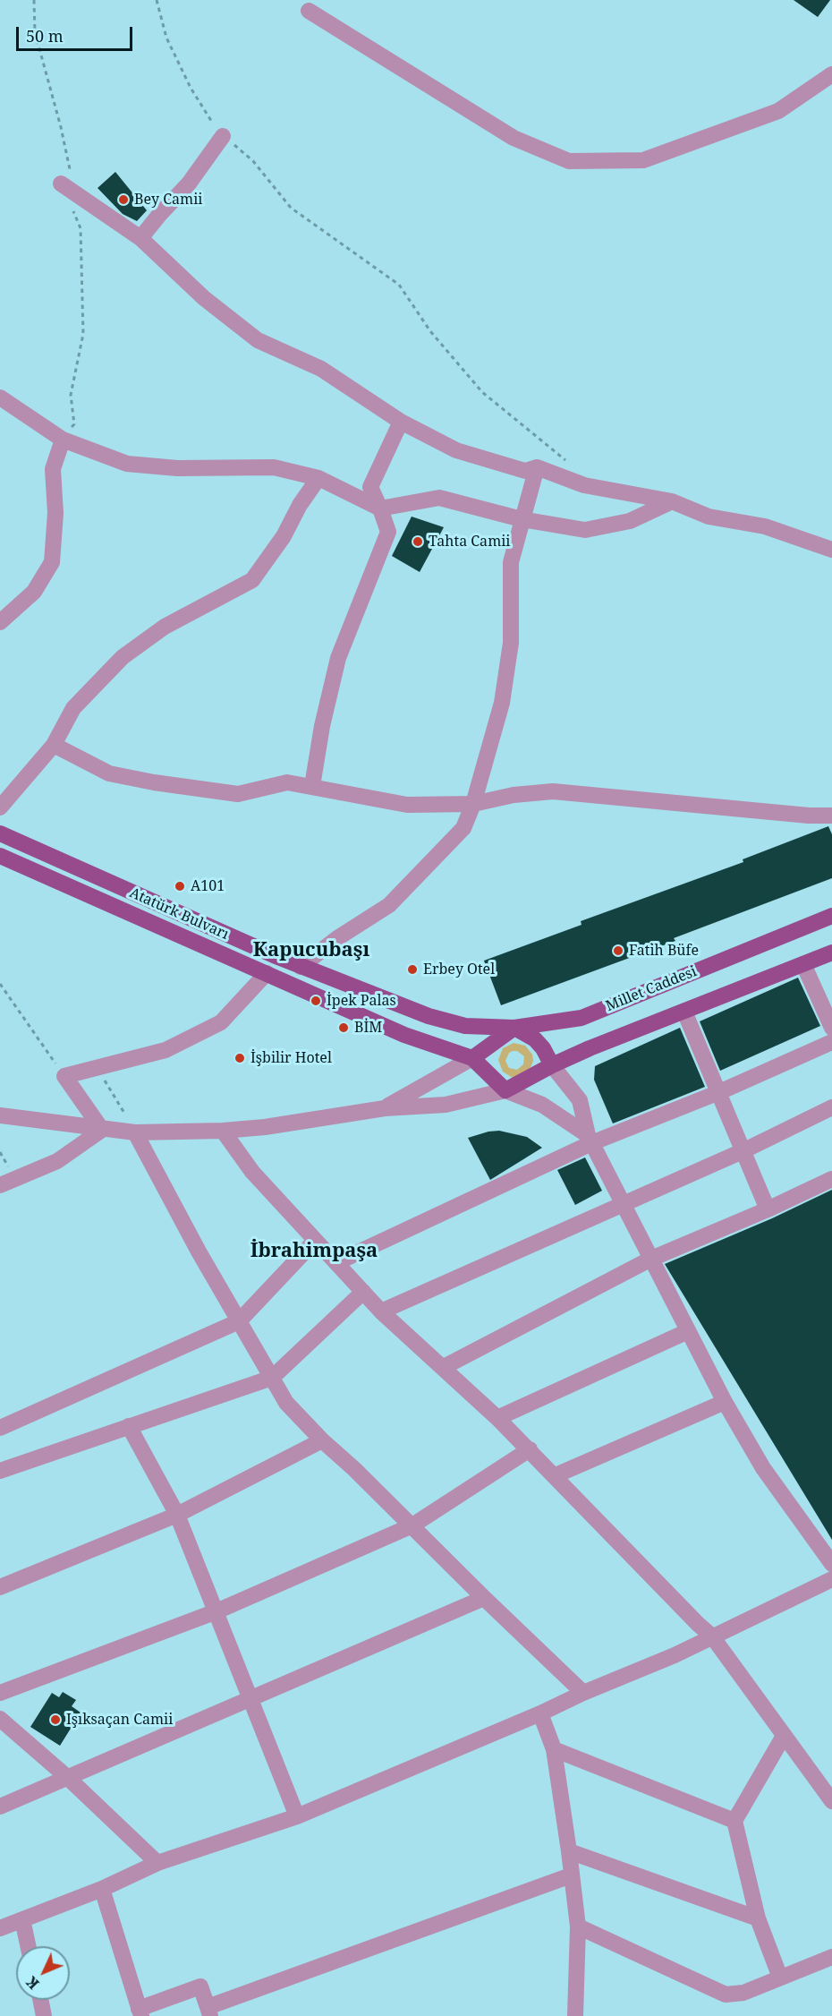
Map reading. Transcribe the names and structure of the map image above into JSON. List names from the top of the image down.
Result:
{
  "streets": {
    "main road": ["Atatürk Bulvarı", "Millet Caddesi"]
  },
  "crossings": [
    ["Atatürk Bulvarı", "Millet Caddesi"]
  ],
  "districts": ["Kapucubaşı", "İbrahimpaşa"],
  "places": [
    "Bey Camii",
    "Tahta Camii",
    "A101",
    "Fatih Büfe",
    "Erbey Otel",
    "İpek Palas",
    "BİM",
    "İşbilir Hotel",
    "Işıksaçan Camii"
  ],
  "scale_bar": "50 m",
  "north": "bottom left"
}
